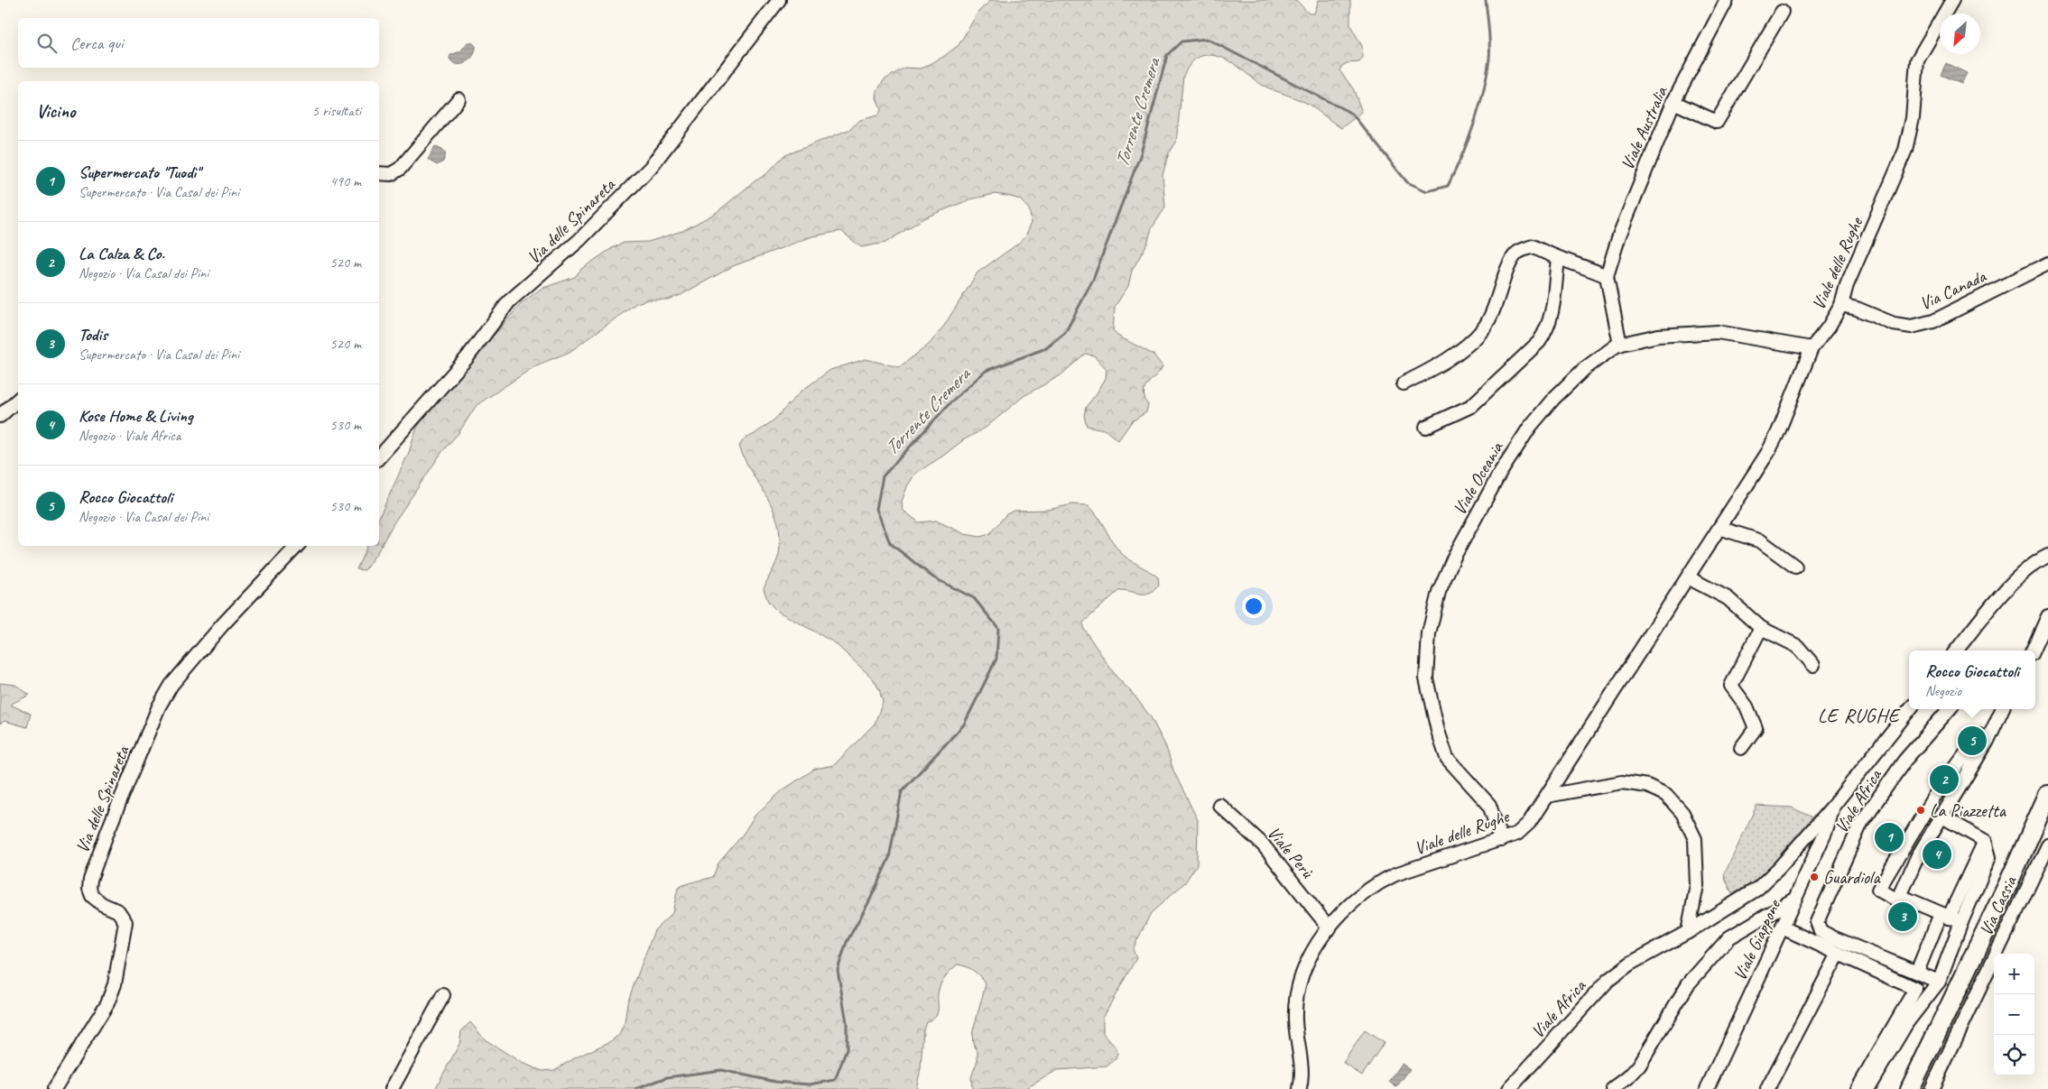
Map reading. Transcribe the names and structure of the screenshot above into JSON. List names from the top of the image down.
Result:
{
  "streets": {
    "highway": ["Via Cassia"],
    "street": [
      "Viale Australia",
      "Via delle Spinareta",
      "Viale delle Rughe",
      "Via Canada",
      "Viale Oceania",
      "Viale Africa",
      "Viale Perù",
      "Viale Giappone"
    ]
  },
  "crossings": [
    ["Viale Australia", "Viale Oceania"],
    ["Viale delle Rughe", "Via Canada"],
    ["Viale delle Rughe", "Viale Oceania"],
    ["Viale delle Rughe", "Viale Perù"],
    ["Viale Africa", "Viale Giappone"]
  ],
  "districts": ["LE RUGHE"],
  "water": ["Torrente Cremera"],
  "places": ["La Piazzetta", "Guardiola"],
  "north": "bottom left",
  "page": {
    "search": "Cerca qui",
    "heading": ["Vicino", "5 risultati"],
    "list": [
      {
        "mark": "1",
        "name": "Supermercato \"Tuodì\"",
        "note": "Supermercato · Via Casal dei Pini",
        "value": "490 m"
      },
      {
        "mark": "2",
        "name": "La Calza & Co.",
        "note": "Negozio · Via Casal dei Pini",
        "value": "520 m"
      },
      {
        "mark": "3",
        "name": "Todis",
        "note": "Supermercato · Via Casal dei Pini",
        "value": "520 m"
      },
      {
        "mark": "4",
        "name": "Kose Home & Living",
        "note": "Negozio · Viale Africa",
        "value": "530 m"
      },
      {
        "mark": "5",
        "name": "Rocco Giocattoli",
        "note": "Negozio · Via Casal dei Pini",
        "value": "530 m"
      }
    ],
    "popup": ["Rocco Giocattoli", "Negozio"],
    "pins": [
      "5",
      "2",
      "1",
      "4",
      "3"
    ],
    "map_buttons": ["+", "−"]
  }
}
